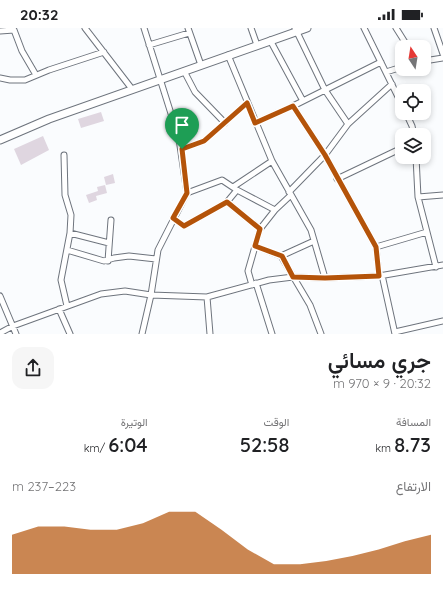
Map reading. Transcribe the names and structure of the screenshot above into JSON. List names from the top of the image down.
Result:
{
  "north": "top",
  "page": {
    "status": "20:32",
    "heading": ["جري مسائي", "20:32 · 9 × 970 m"],
    "stats": [
      ["المسافة", "8.73 km"],
      ["الوقت", "52:58"],
      ["الوتيرة", "6:04 /km"]
    ],
    "chart": ["الارتفاع", "223–237 m"]
  }
}
